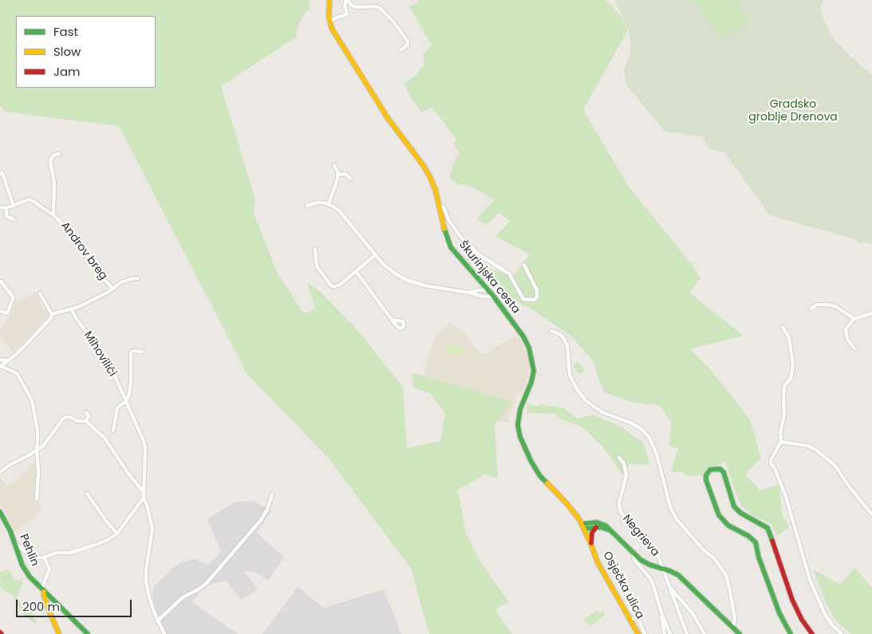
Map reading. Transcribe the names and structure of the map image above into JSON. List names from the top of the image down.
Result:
{
  "streets": {
    "street": [
      "Androv breg",
      "Škurinjska cesta",
      "Mihovilići",
      "Negrieva",
      "Pehlin",
      "Osječka ulica"
    ]
  },
  "crossings": [
    ["Škurinjska cesta", "Osječka ulica"]
  ],
  "parks": ["Gradsko groblje Drenova"],
  "legend": ["Fast", "Slow", "Jam"],
  "scale_bar": "200 m"
}
